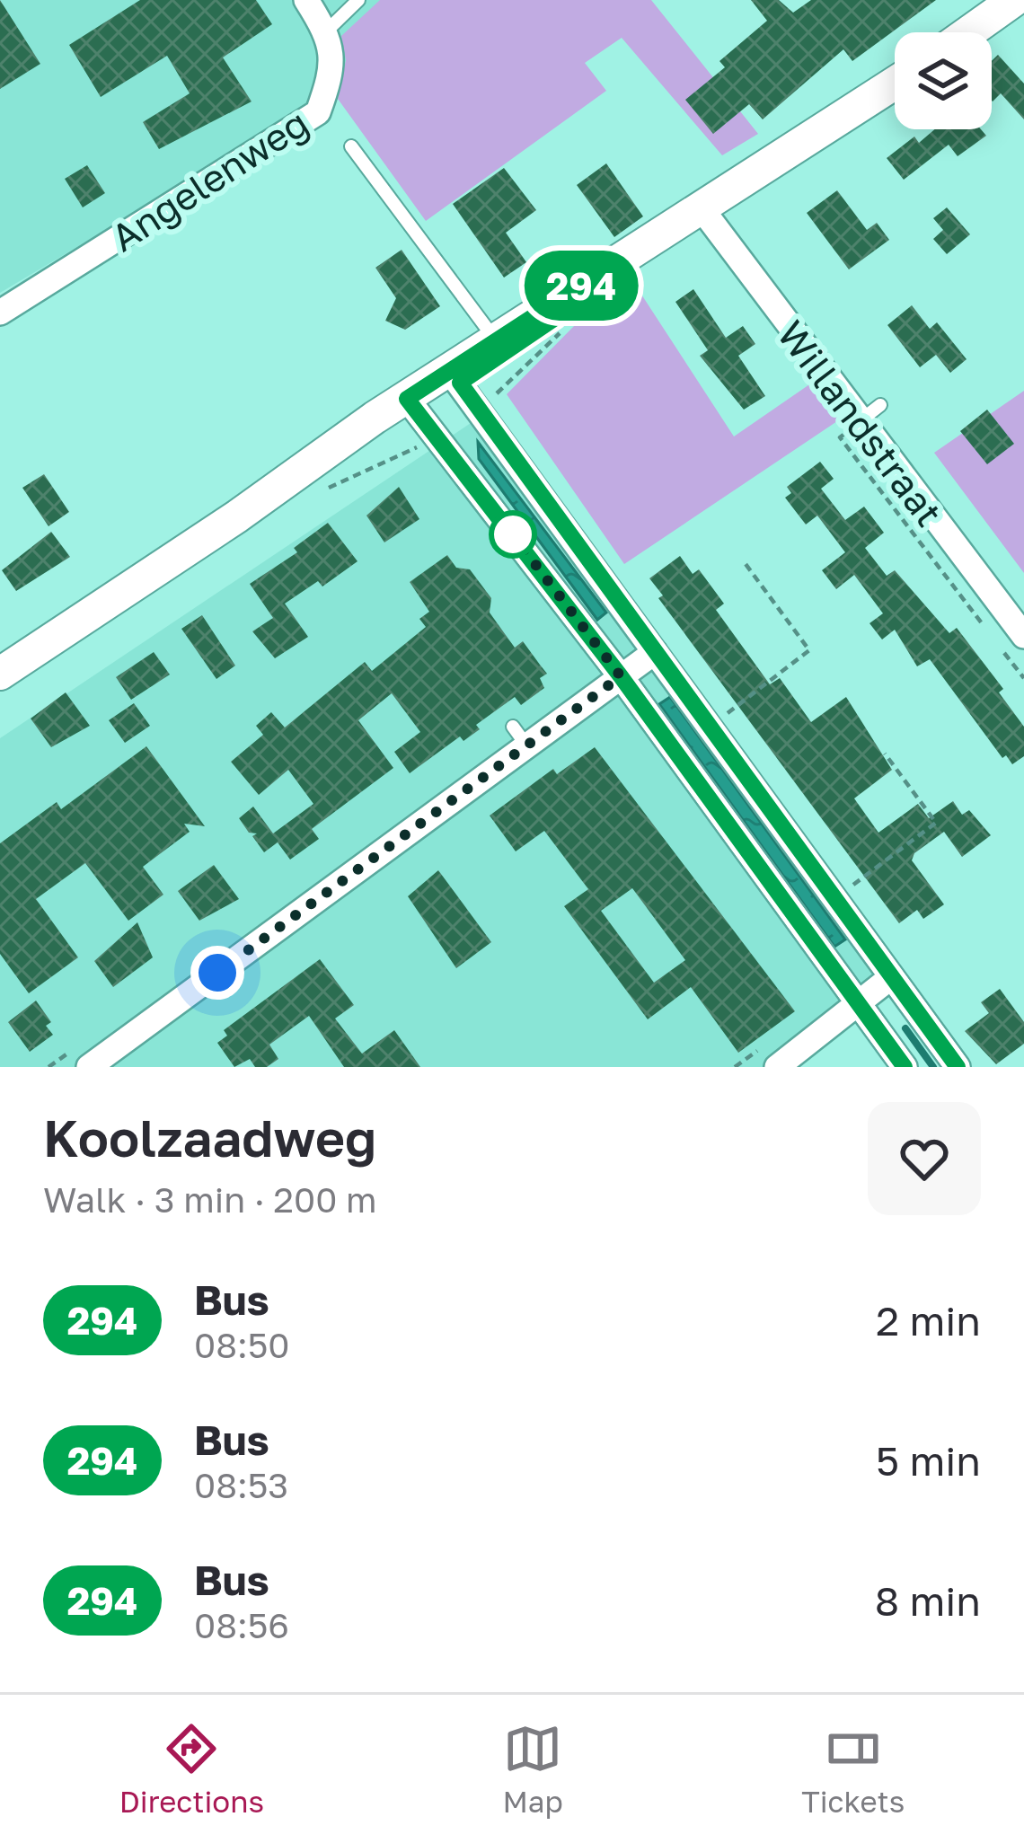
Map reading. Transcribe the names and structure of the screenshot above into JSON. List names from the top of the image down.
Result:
{
  "streets": {
    "street": ["Angelenweg", "Willandstraat"]
  },
  "lines": ["bus line 294"],
  "page": {
    "on_map": "294",
    "heading": ["Koolzaadweg", "Walk · 3 min · 200 m"],
    "list": [
      {
        "mark": "294",
        "name": "Bus",
        "note": "08:50",
        "value": "2 min"
      },
      {
        "mark": "294",
        "name": "Bus",
        "note": "08:53",
        "value": "5 min"
      },
      {
        "mark": "294",
        "name": "Bus",
        "note": "08:56",
        "value": "8 min"
      }
    ],
    "tabs": ["Directions", "Map", "Tickets"]
  }
}
